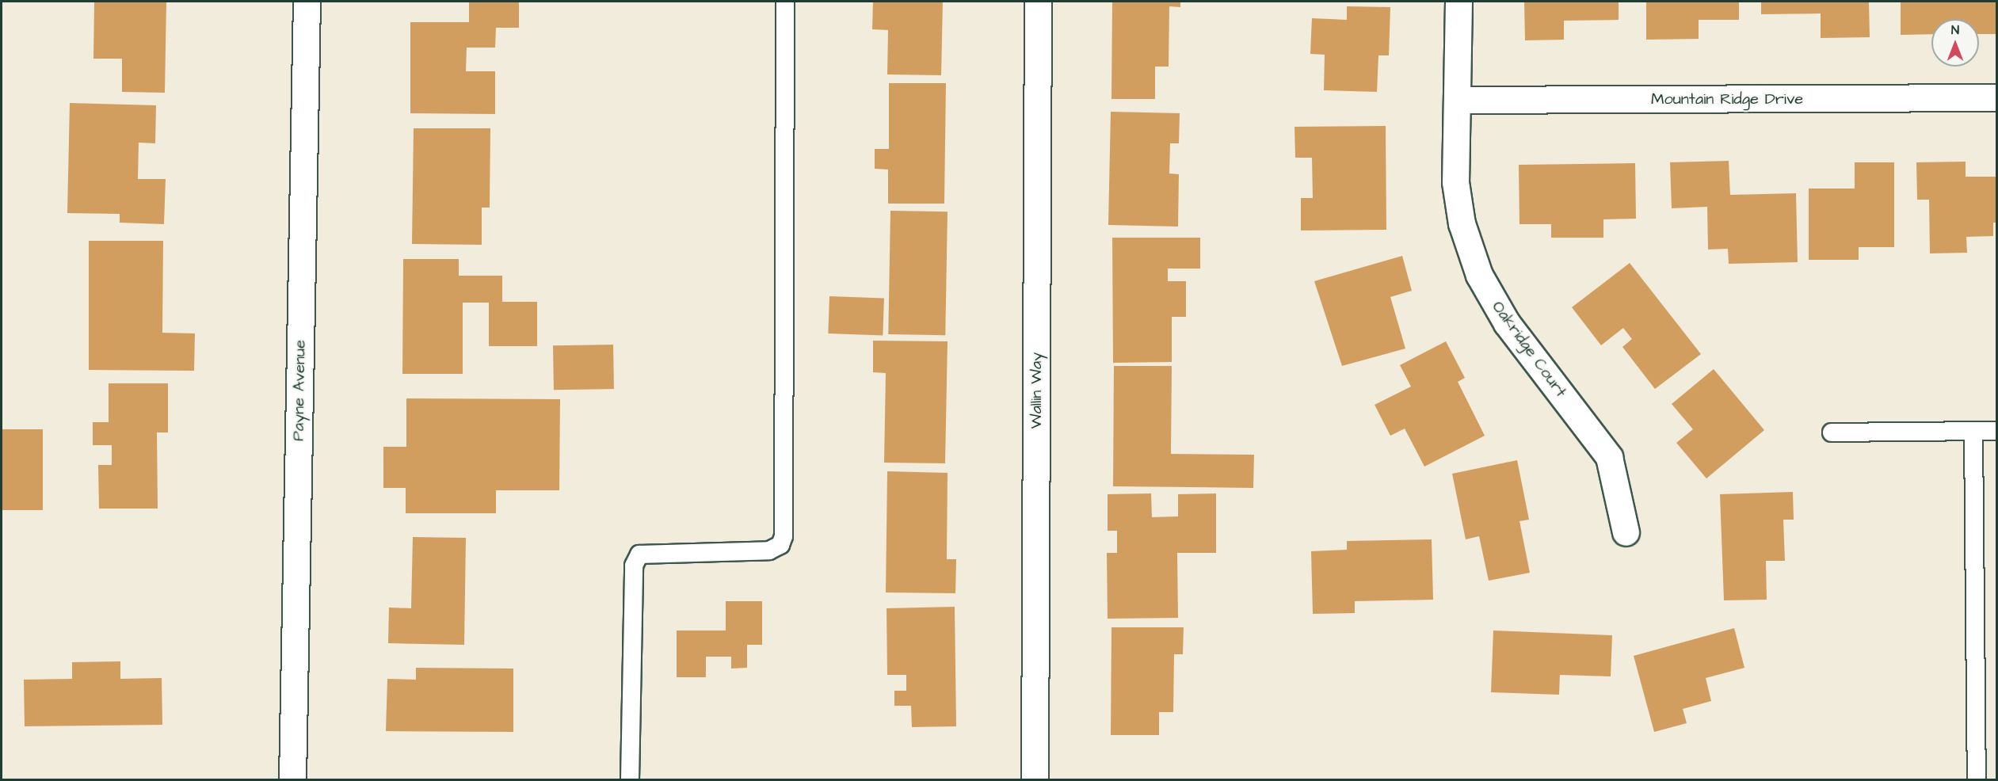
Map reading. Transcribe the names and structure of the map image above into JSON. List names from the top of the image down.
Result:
{
  "streets": {
    "street": [
      "Mountain Ridge Drive",
      "Oakridge Court",
      "Payne Avenue",
      "Wallin Way"
    ]
  },
  "crossings": [
    ["Mountain Ridge Drive", "Oakridge Court"]
  ],
  "north": "top"
}
